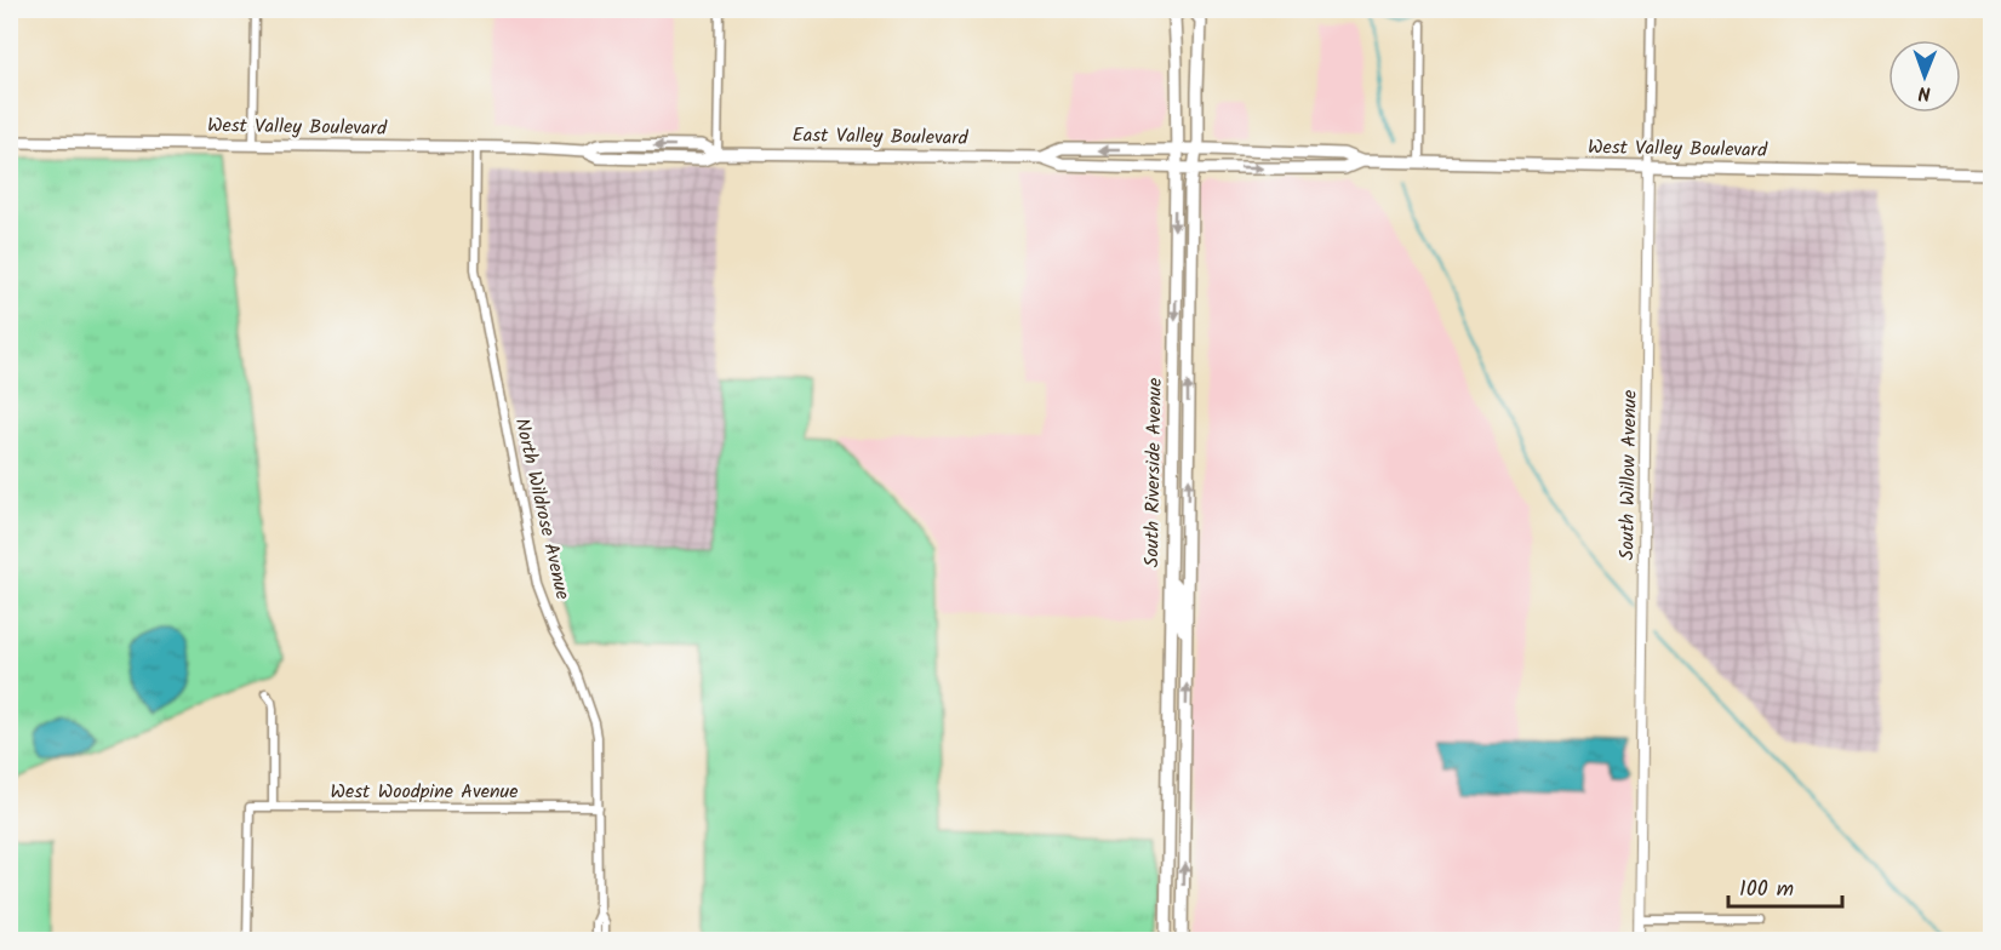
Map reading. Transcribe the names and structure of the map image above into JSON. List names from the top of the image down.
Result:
{
  "streets": {
    "main road": ["West Valley Boulevard", "East Valley Boulevard", "South Riverside Avenue"],
    "street": ["South Willow Avenue", "North Wildrose Avenue", "West Woodpine Avenue"]
  },
  "crossings": [
    ["West Valley Boulevard", "East Valley Boulevard"],
    ["West Valley Boulevard", "South Riverside Avenue"],
    ["West Valley Boulevard", "South Willow Avenue"],
    ["West Valley Boulevard", "North Wildrose Avenue"],
    ["East Valley Boulevard", "South Riverside Avenue"],
    ["North Wildrose Avenue", "West Woodpine Avenue"]
  ],
  "scale_bar": "100 m",
  "north": "bottom"
}
